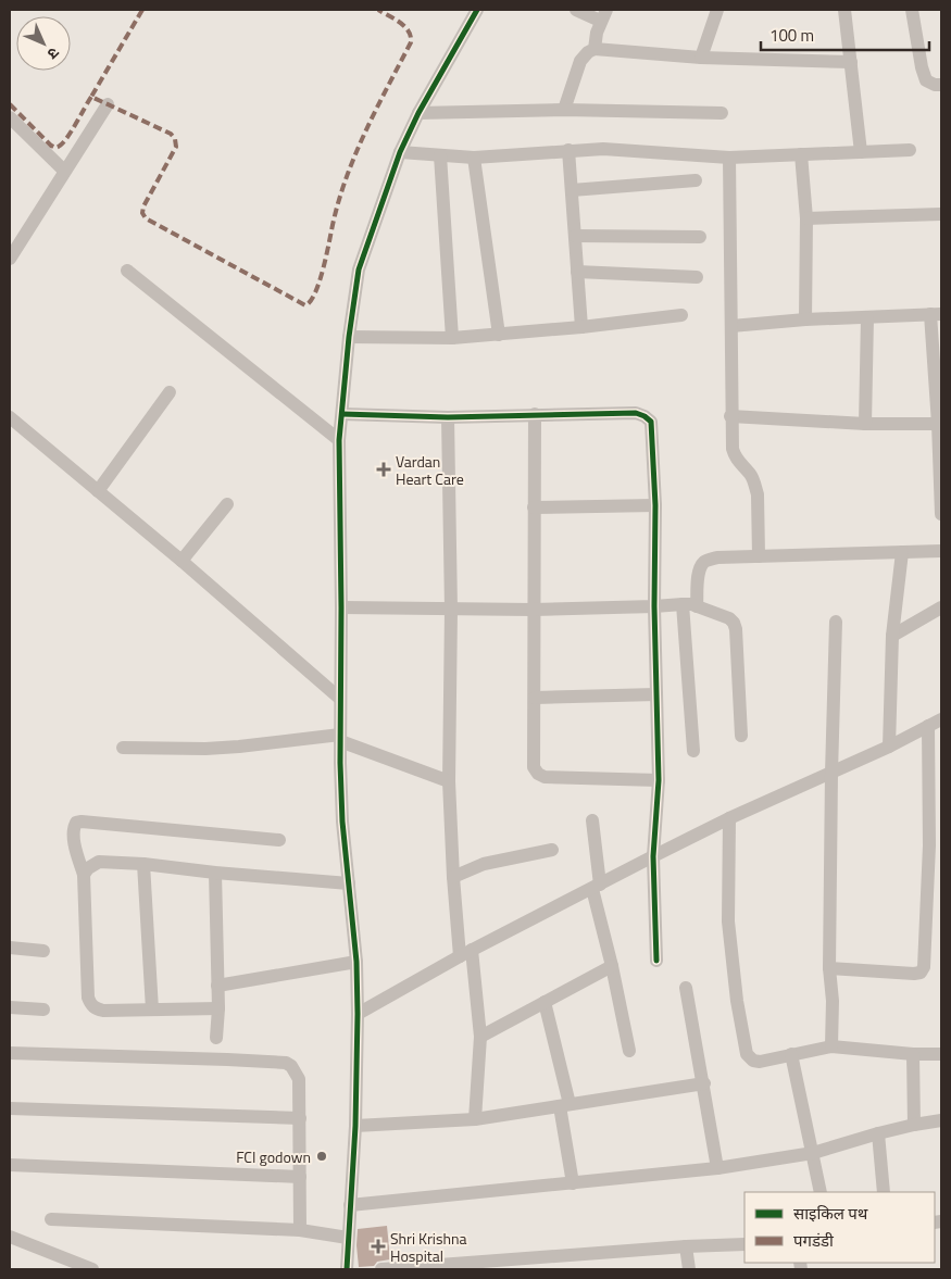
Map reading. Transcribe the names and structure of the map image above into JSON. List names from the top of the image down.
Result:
{
  "places": {
    "health": ["Vardan Heart Care", "Shri Krishna Hospital"],
    "other": ["FCI godown"]
  },
  "legend": ["साइकिल पथ", "पगडंडी"],
  "scale_bar": "100 m",
  "north": "bottom right"
}
